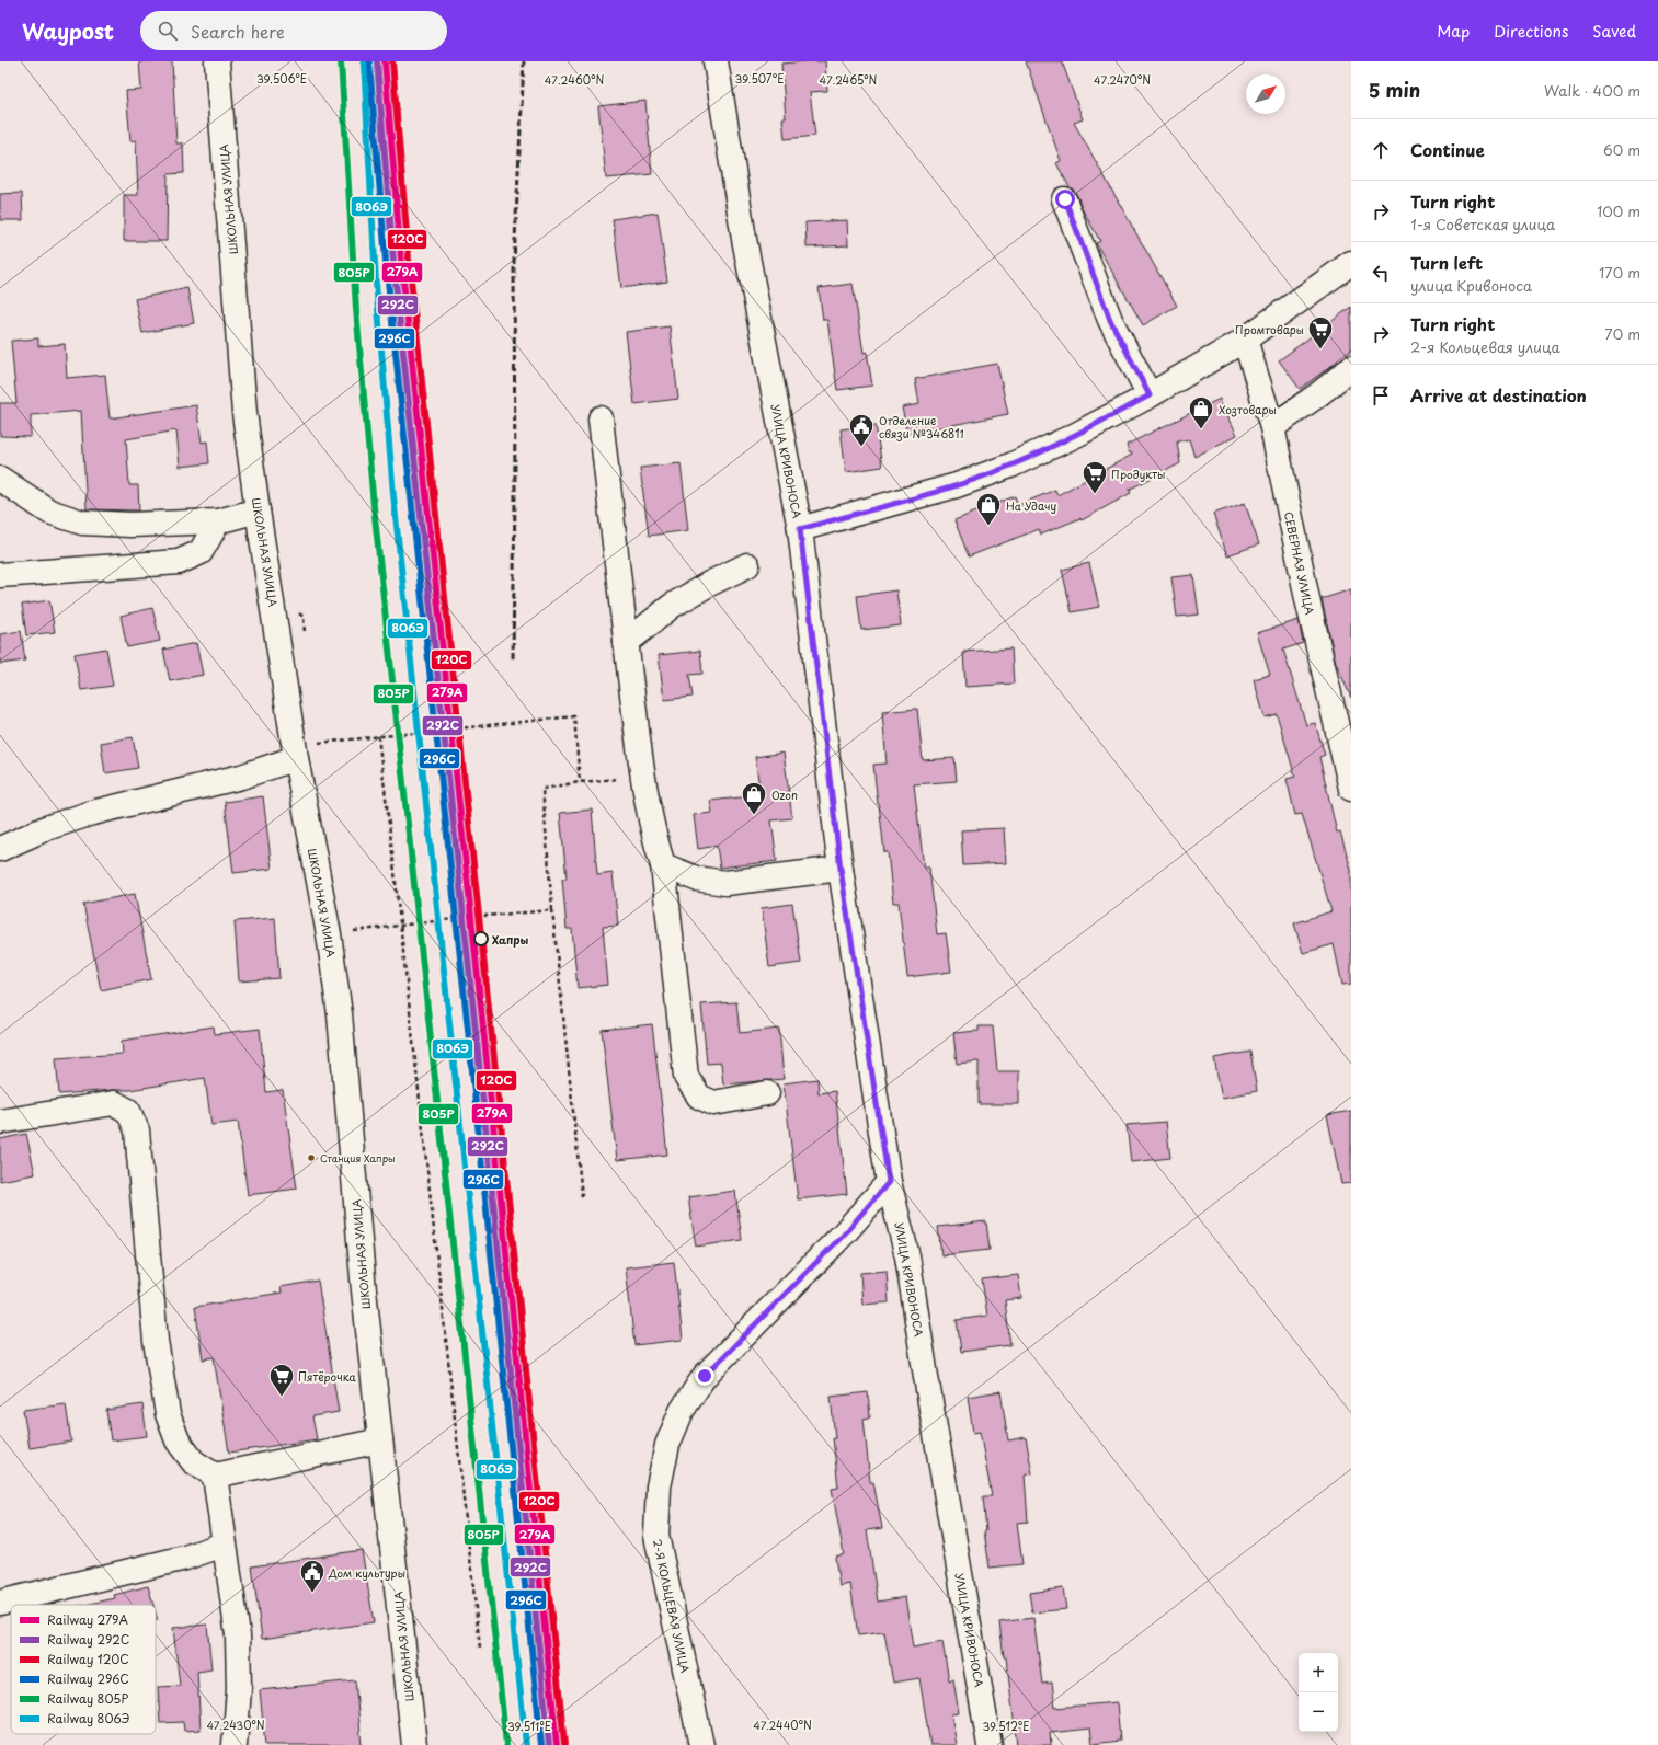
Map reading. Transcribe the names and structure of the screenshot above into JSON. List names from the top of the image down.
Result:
{
  "streets": {
    "street": [
      "ШКОЛЬНАЯ УЛИЦА",
      "УЛИЦА КРИВОНОСА",
      "СЕВЕРНАЯ УЛИЦА",
      "2-Я КОЛЬЦЕВАЯ УЛИЦА"
    ]
  },
  "crossings": [
    ["УЛИЦА КРИВОНОСА", "2-Я КОЛЬЦЕВАЯ УЛИЦА"]
  ],
  "places": {
    "supermarket": ["Промтовары", "Продукты", "Пятёрочка"],
    "shop": ["Хозтовары", "На Удачу", "Ozon"],
    "public building": ["Отделение связи №346811", "Дом культуры"],
    "other": ["Хапры", "Станция Хапры"]
  },
  "lines": [
    "rail line 279А",
    "rail line 292С",
    "rail line 120С",
    "rail line 805Р",
    "rail line 806Э",
    "rail line 296С"
  ],
  "legend": [
    "Railway 279А",
    "Railway 292С",
    "Railway 120С",
    "Railway 296С",
    "Railway 805Р",
    "Railway 806Э"
  ],
  "north": "top right",
  "page": {
    "header": "Waypost",
    "search": "Search here",
    "nav": ["Map", "Directions", "Saved"],
    "heading": ["5 min", "Walk · 400 m"],
    "list": [
      ["Continue", "60 m"],
      ["Turn right", "1-я Советская улица", "100 m"],
      ["Turn left", "улица Кривоноса", "170 m"],
      ["Turn right", "2-я Кольцевая улица", "70 m"],
      "Arrive at destination"
    ],
    "map_buttons": ["+", "−"]
  },
  "coordinates": [
    "39.506°E",
    "39.507°E",
    "47.2460°N",
    "47.2465°N",
    "47.2470°N",
    "47.2430°N",
    "47.2440°N",
    "39.511°E",
    "39.512°E"
  ]
}
